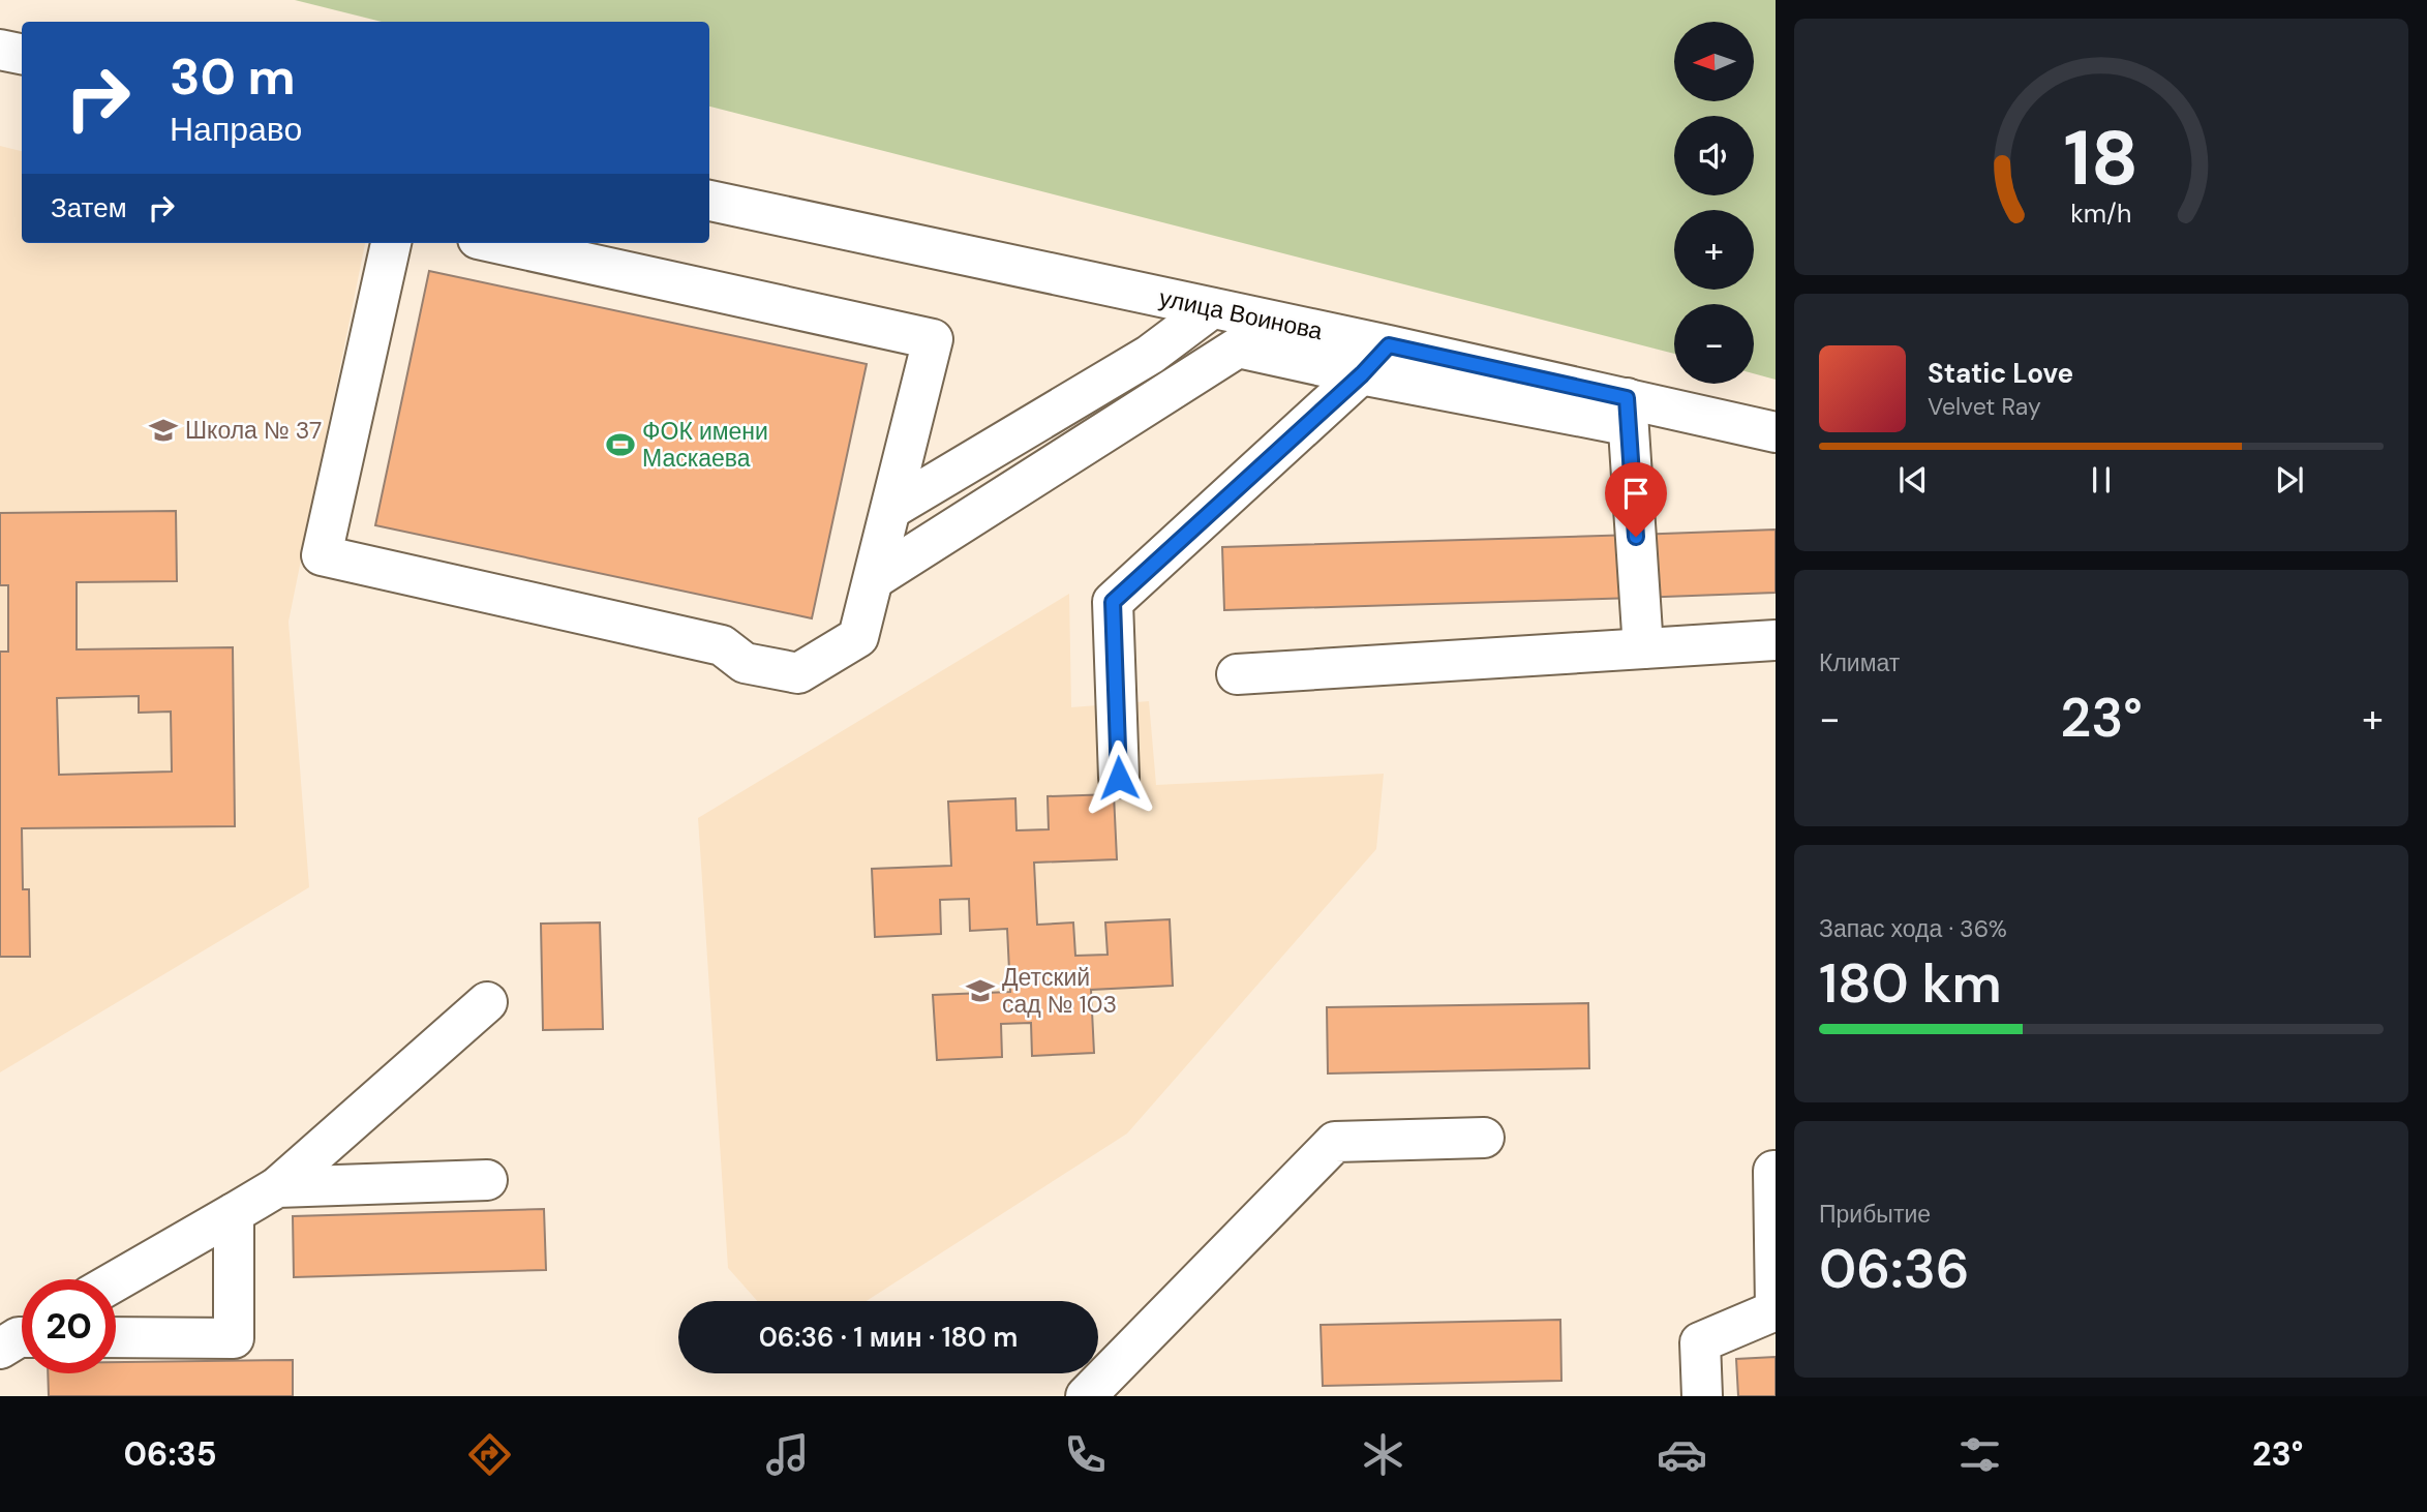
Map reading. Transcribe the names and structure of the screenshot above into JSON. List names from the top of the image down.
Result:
{
  "streets": {
    "street": ["улица Воинова"]
  },
  "places": {
    "school or university": ["Школа № 37", "Детский сад № 103"],
    "sports": ["ФОК имени Маскаева"]
  },
  "north": "left",
  "page": {
    "map_buttons": ["+", "−"],
    "turn": ["30 m", "Направо"],
    "then": "Затем",
    "song": ["Static Love", "Velvet Ray"],
    "tile": [
      "Климат",
      ["Запас хода · 36%", "180 km"],
      ["Прибытие", "06:36"]
    ],
    "heat": ["−", "23°", "+"],
    "limit": "20",
    "trip": "06:36 · 1 мин · 180 m",
    "tabs": ["06:35", "23°"],
    "gauge": ["18", "km/h"]
  }
}
